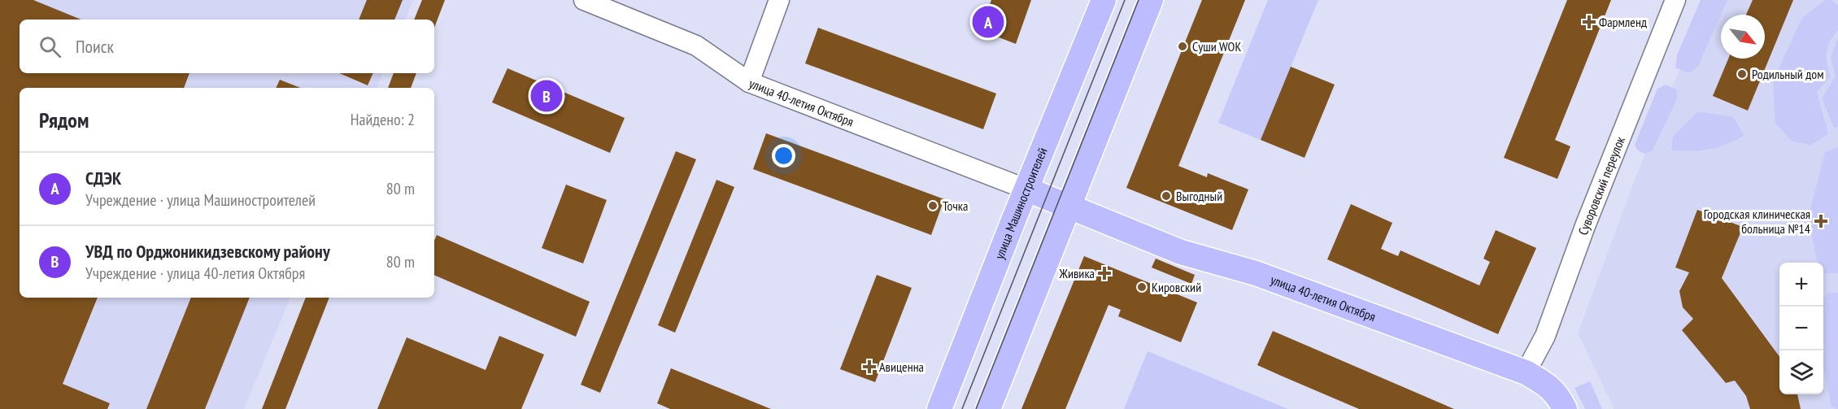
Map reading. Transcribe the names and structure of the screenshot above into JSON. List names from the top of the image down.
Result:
{
  "streets": {
    "main road": ["улица 40-летия Октября", "улица Машиностроителей"],
    "street": ["Суворовский переулок"]
  },
  "crossings": [
    ["улица 40-летия Октября", "Суворовский переулок"],
    ["улица 40-летия Октября", "улица Машиностроителей"]
  ],
  "places": {
    "health": [
      "Фармленд",
      "Городская клиническая больница №14",
      "Живика",
      "Авиценна"
    ],
    "other": [
      "Суши WOK",
      "Родильный дом",
      "Выгодный",
      "Точка",
      "Кировский"
    ]
  },
  "north": "bottom right",
  "page": {
    "pins": ["A", "B"],
    "search": "Поиск",
    "heading": ["Рядом", "Найдено: 2"],
    "list": [
      {
        "mark": "A",
        "name": "СДЭК",
        "note": "Учреждение · улица Машиностроителей",
        "value": "80 m"
      },
      {
        "mark": "B",
        "name": "УВД по Орджоникидзевскому району",
        "note": "Учреждение · улица 40-летия Октября",
        "value": "80 m"
      }
    ],
    "map_buttons": ["+", "−"]
  }
}
